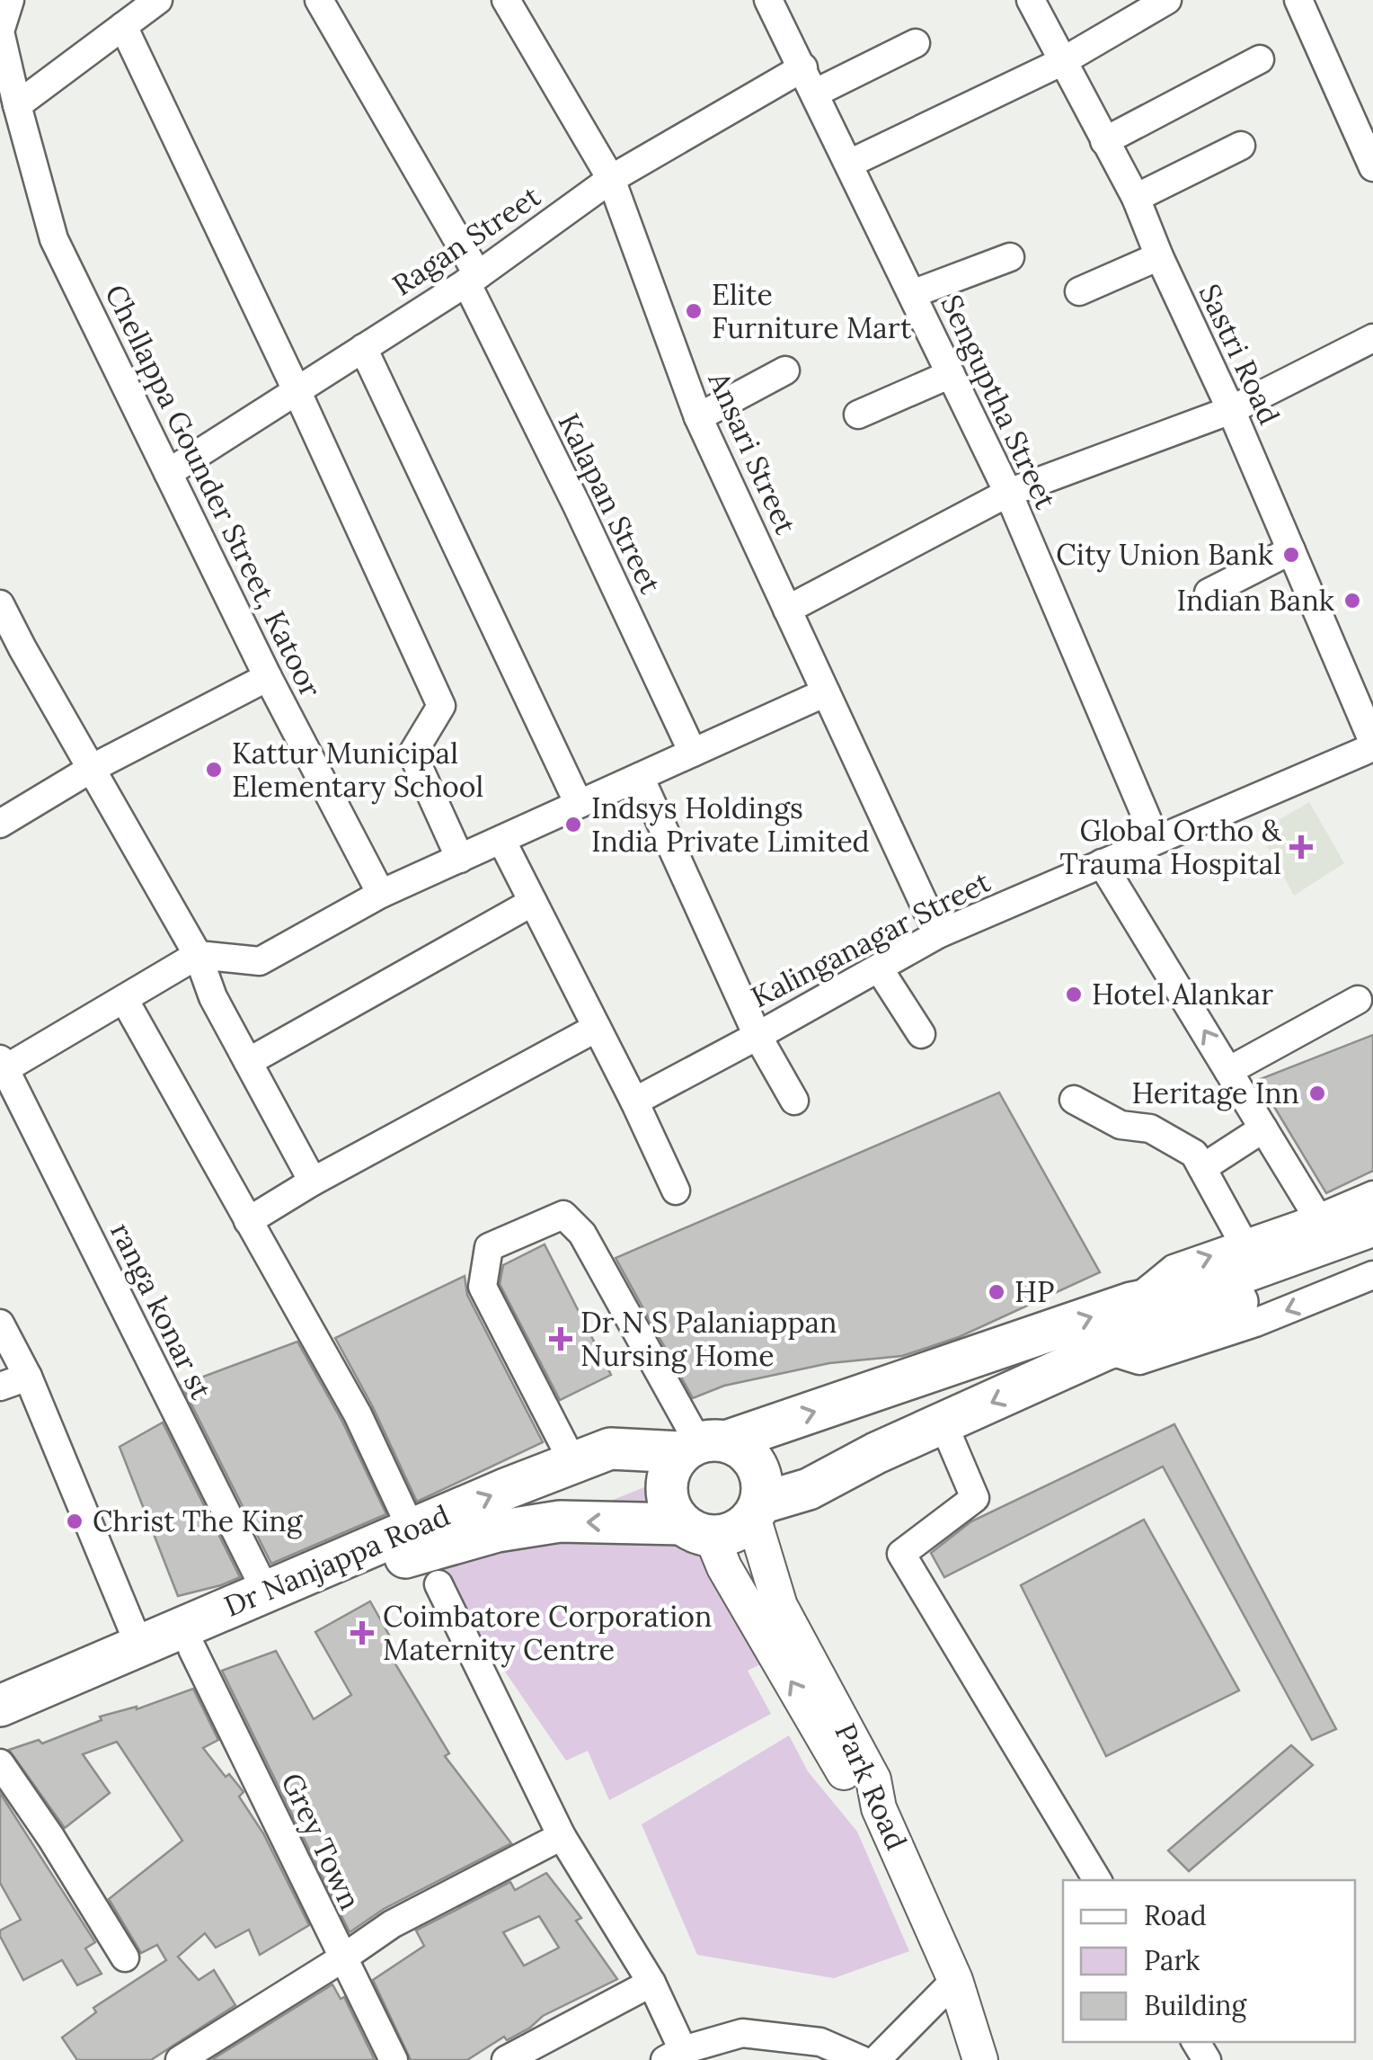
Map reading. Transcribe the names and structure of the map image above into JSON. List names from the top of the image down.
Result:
{
  "streets": {
    "highway": ["Dr Nanjappa Road"],
    "main road": ["Park Road"],
    "street": [
      "Ragan Street",
      "Sastri Road",
      "Senguptha Street",
      "Ansari Street",
      "Chellappa Gounder Street, Katoor",
      "Kalapan Street",
      "Kalinganagar Street",
      "ranga konar st",
      "Grey Town"
    ]
  },
  "crossings": [
    ["Ragan Street", "Senguptha Street"],
    ["Ragan Street", "Ansari Street"],
    ["Ragan Street", "Chellappa Gounder Street, Katoor"],
    ["Ragan Street", "Kalapan Street"],
    ["Sastri Road", "Kalinganagar Street"],
    ["Senguptha Street", "Kalinganagar Street"],
    ["Ansari Street", "Kalinganagar Street"],
    ["ranga konar st", "Dr Nanjappa Road"],
    ["Dr Nanjappa Road", "Park Road"],
    ["Dr Nanjappa Road", "Grey Town"]
  ],
  "places": {
    "other": [
      "Elite Furniture Mart",
      "City Union Bank",
      "Indian Bank",
      "Kattur Municipal Elementary School",
      "Indsys Holdings India Private Limited",
      "Hotel Alankar",
      "Heritage Inn",
      "HP",
      "Christ The King"
    ],
    "health": ["Global Ortho & Trauma Hospital", "Dr N S Palaniappan Nursing Home", "Coimbatore Corporation Maternity Centre"]
  },
  "legend": ["Road", "Park", "Building"]
}
